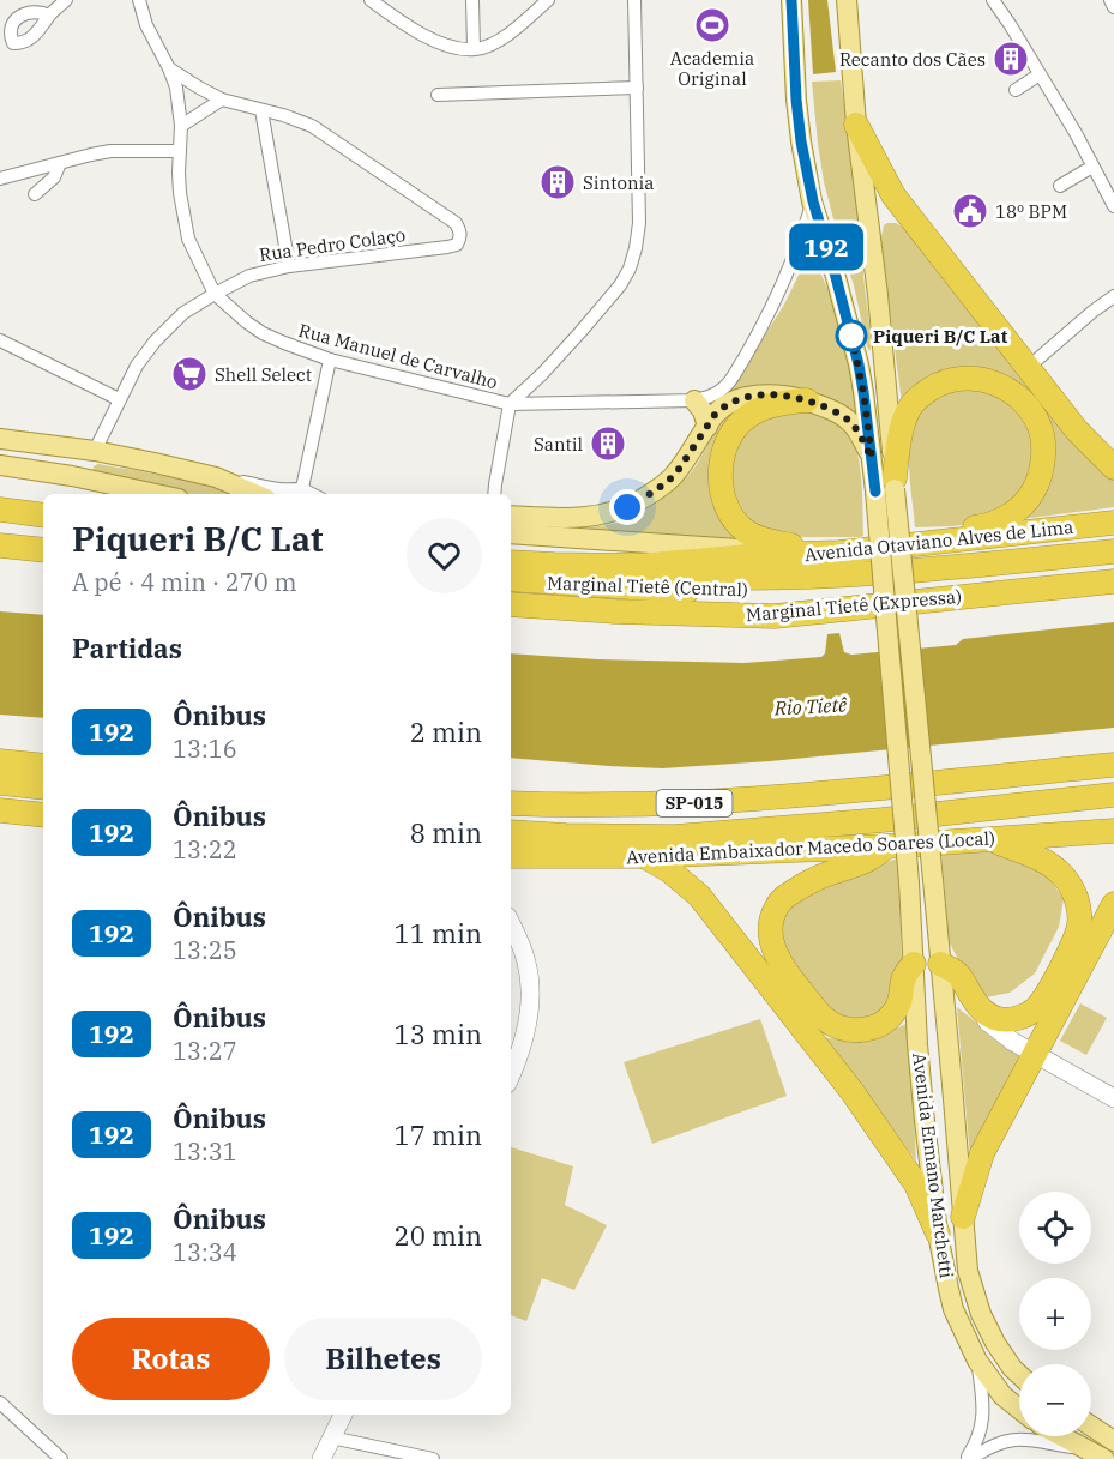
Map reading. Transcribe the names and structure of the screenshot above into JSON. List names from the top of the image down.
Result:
{
  "streets": {
    "highway": [
      "Avenida Otaviano Alves de Lima",
      "Marginal Tietê (Central)",
      "Marginal Tietê (Expressa)",
      "SP-015",
      "Avenida Embaixador Macedo Soares (Local)"
    ],
    "main road": ["Avenida Ermano Marchetti"],
    "street": ["Rua Pedro Colaço", "Rua Manuel de Carvalho"]
  },
  "crossings": [
    ["Rua Pedro Colaço", "Rua Manuel de Carvalho"],
    ["Avenida Otaviano Alves de Lima", "Marginal Tietê (Central)"]
  ],
  "water": ["Rio Tietê"],
  "places": {
    "sports": ["Academia Original"],
    "building": ["Recanto dos Cães", "Sintonia", "Santil"],
    "public building": ["18º BPM"],
    "other": ["Piqueri B/C Lat"],
    "supermarket": ["Shell Select"]
  },
  "lines": ["bus line 192"],
  "page": {
    "on_map": "192",
    "heading": [
      ["Piqueri B/C Lat", "A pé · 4 min · 270 m"],
      "Partidas"
    ],
    "list": [
      {
        "mark": "192",
        "name": "Ônibus",
        "note": "13:16",
        "value": "2 min"
      },
      {
        "mark": "192",
        "name": "Ônibus",
        "note": "13:22",
        "value": "8 min"
      },
      {
        "mark": "192",
        "name": "Ônibus",
        "note": "13:25",
        "value": "11 min"
      },
      {
        "mark": "192",
        "name": "Ônibus",
        "note": "13:27",
        "value": "13 min"
      },
      {
        "mark": "192",
        "name": "Ônibus",
        "note": "13:31",
        "value": "17 min"
      },
      {
        "mark": "192",
        "name": "Ônibus",
        "note": "13:34",
        "value": "20 min"
      }
    ],
    "map_buttons": ["+", "−"],
    "buttons": ["Rotas", "Bilhetes"]
  }
}
